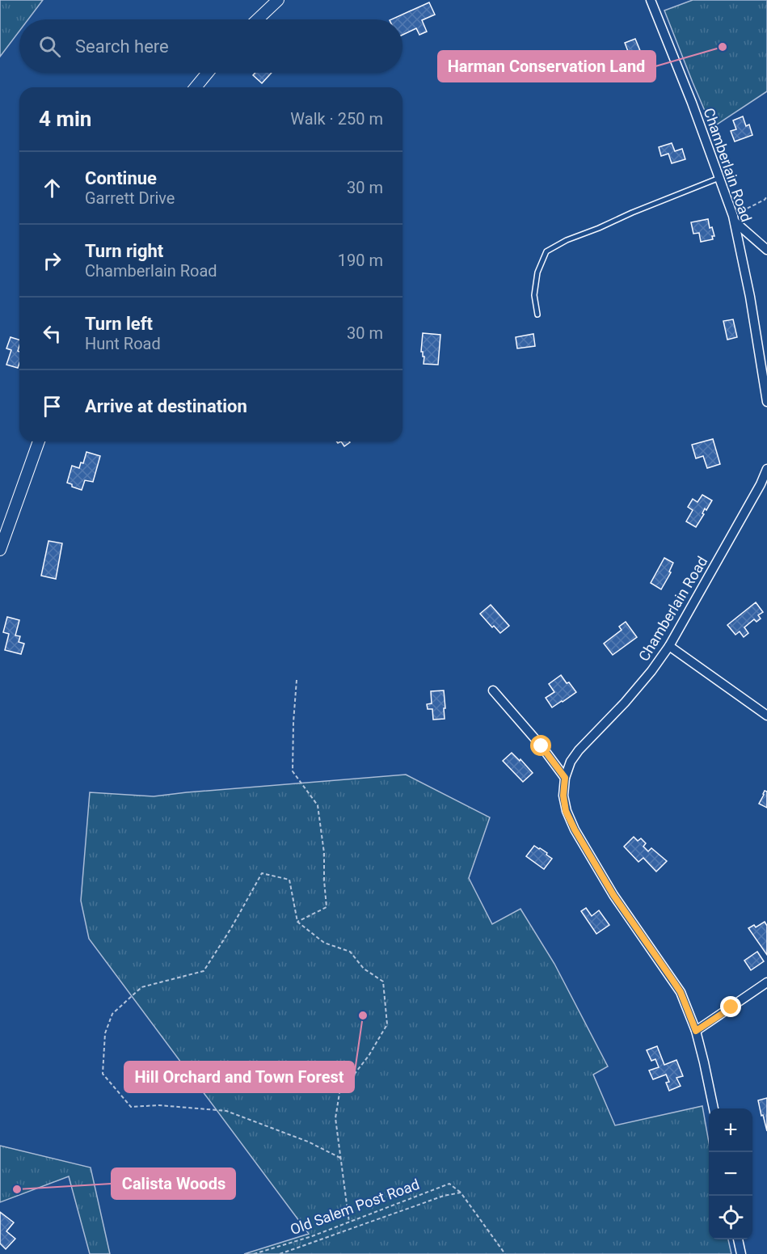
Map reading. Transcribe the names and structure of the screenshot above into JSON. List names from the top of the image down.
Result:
{
  "streets": {
    "street": ["Chamberlain Road"],
    "path": ["Old Salem Post Road"]
  },
  "places": ["Harman Conservation Land", "Hill Orchard and Town Forest", "Calista Woods"],
  "page": {
    "search": "Search here",
    "heading": ["4 min", "Walk · 250 m"],
    "list": [
      ["Continue", "Garrett Drive", "30 m"],
      ["Turn right", "Chamberlain Road", "190 m"],
      ["Turn left", "Hunt Road", "30 m"],
      "Arrive at destination"
    ],
    "map_buttons": ["+", "−"]
  }
}
